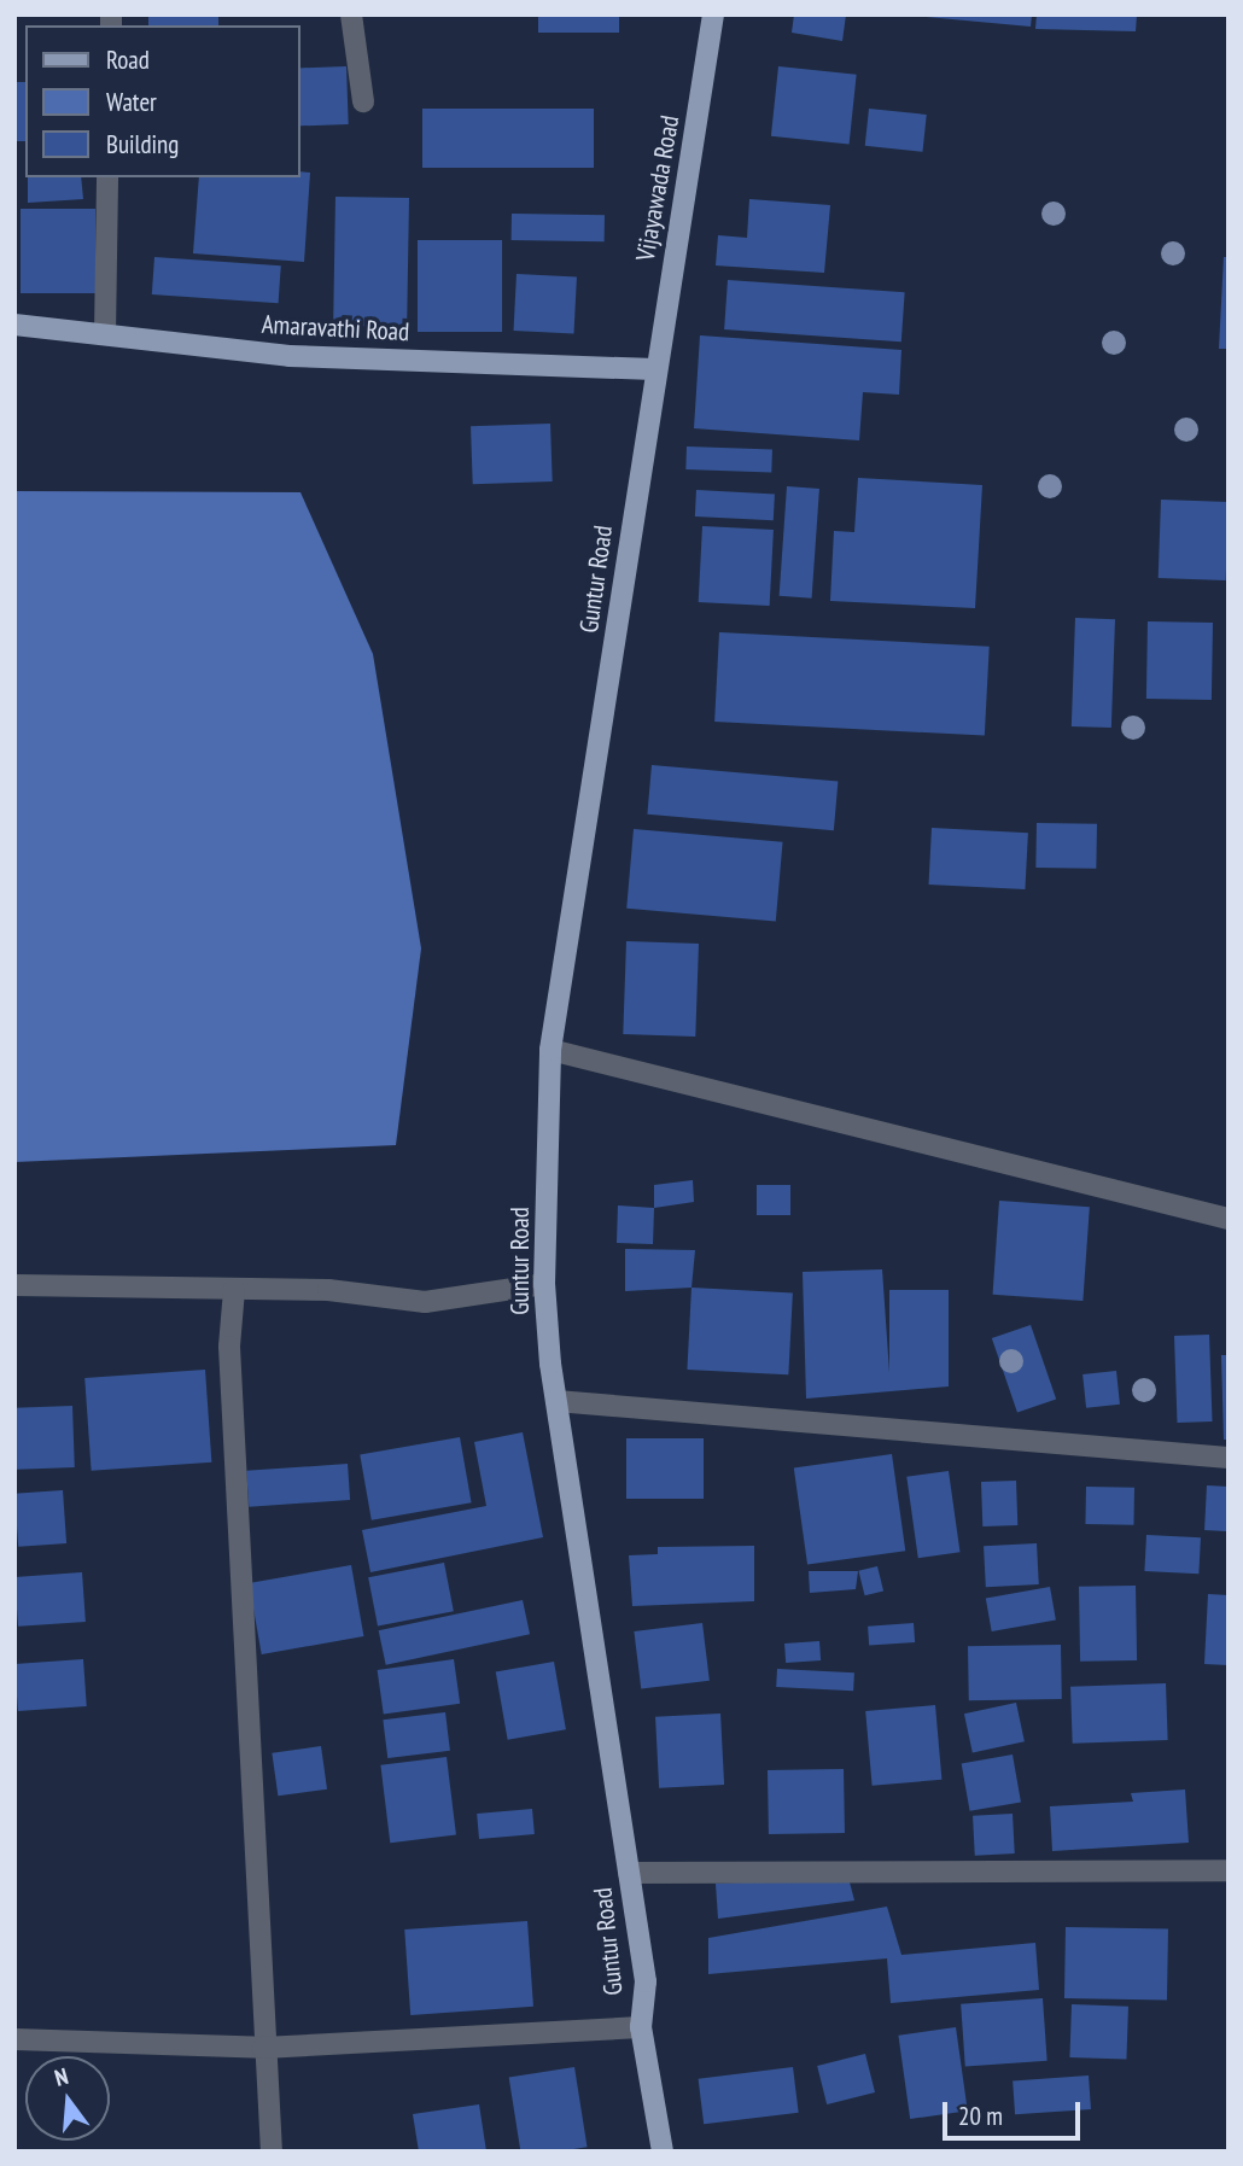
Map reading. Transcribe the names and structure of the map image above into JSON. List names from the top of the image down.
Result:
{
  "streets": {
    "main road": ["Vijayawada Road", "Amaravathi Road", "Guntur Road"]
  },
  "crossings": [
    ["Vijayawada Road", "Amaravathi Road"],
    ["Vijayawada Road", "Guntur Road"],
    ["Amaravathi Road", "Guntur Road"]
  ],
  "legend": ["Road", "Water", "Building"],
  "scale_bar": "20 m",
  "north": "top"
}
